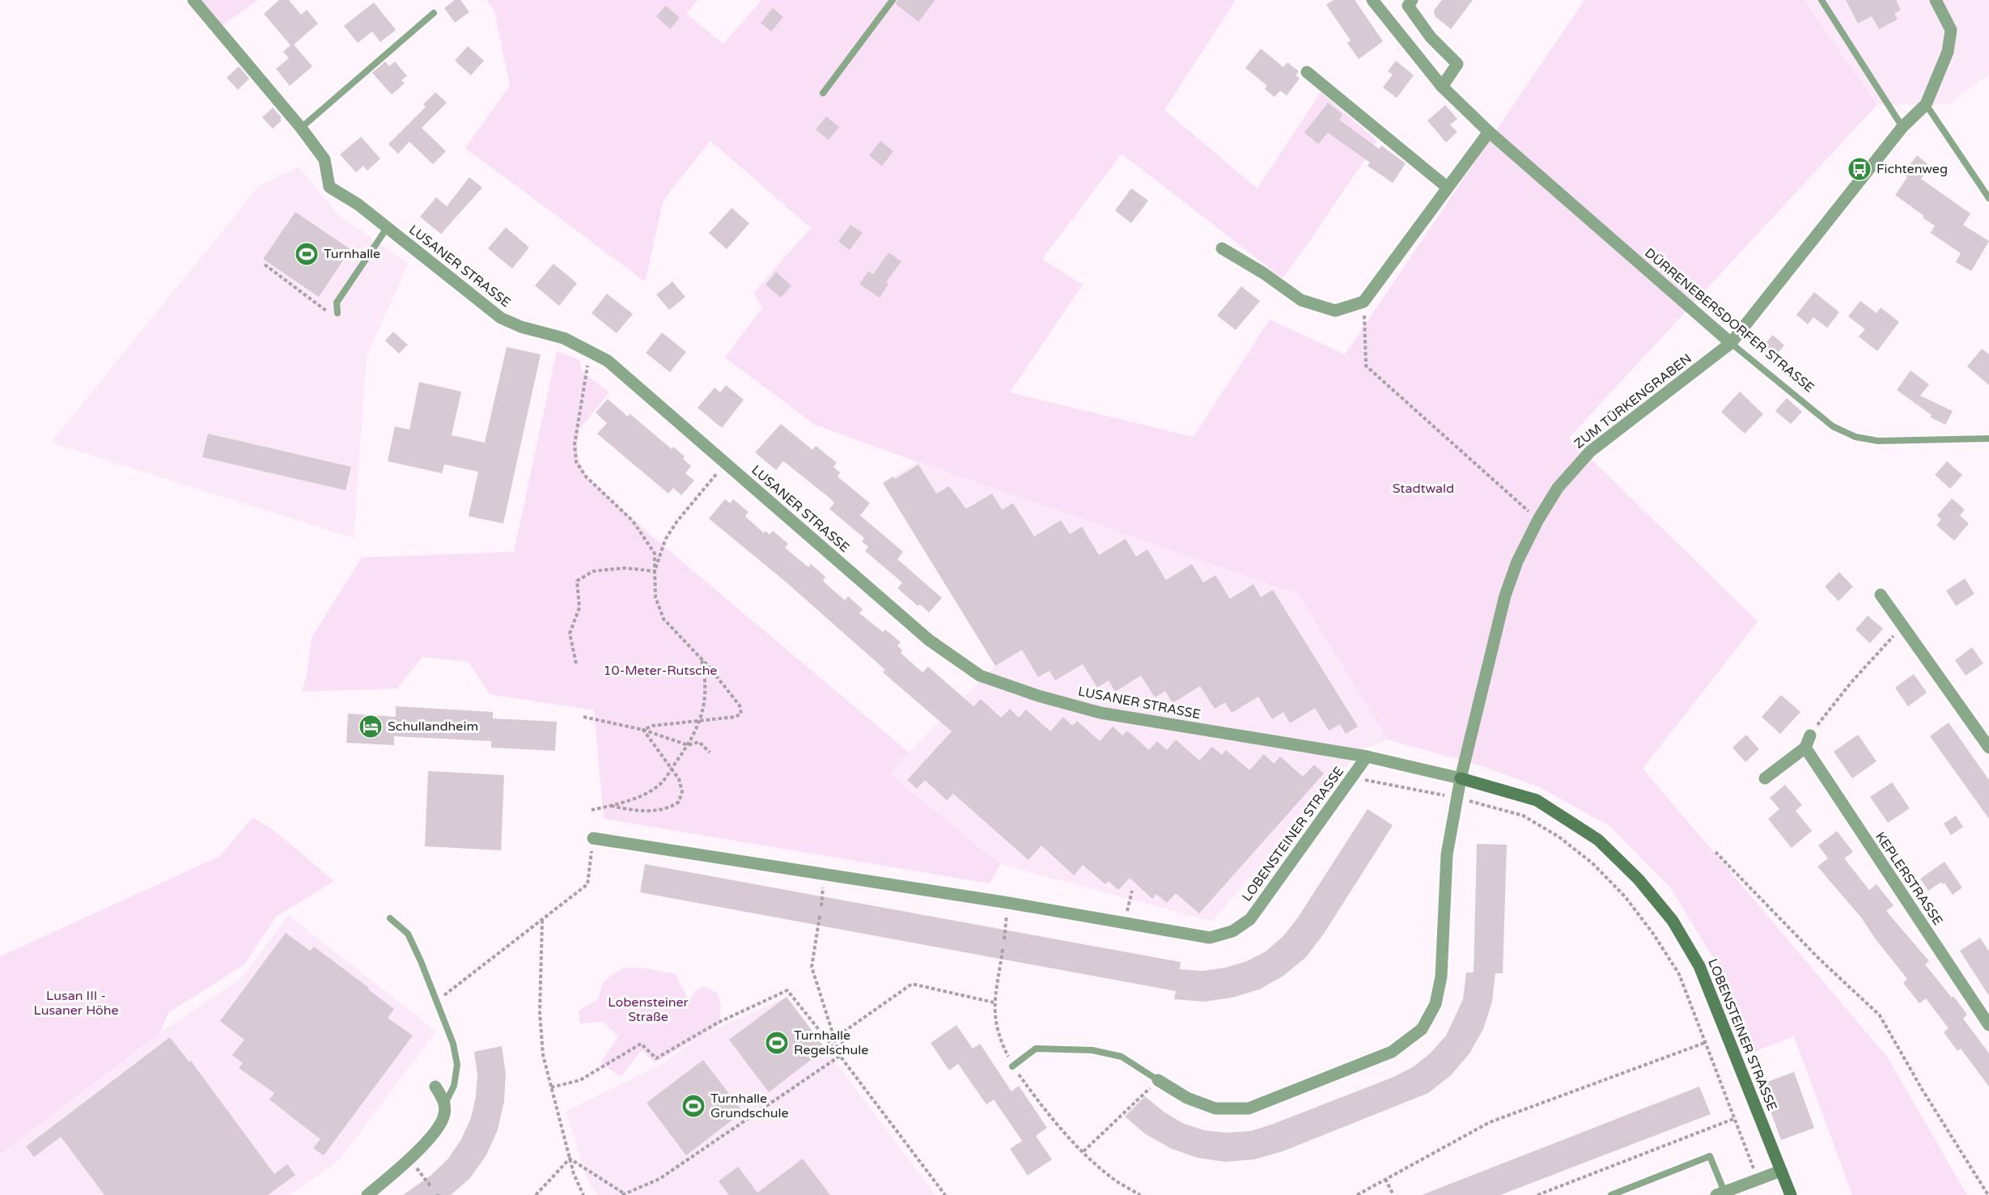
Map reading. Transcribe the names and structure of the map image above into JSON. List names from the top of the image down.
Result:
{
  "streets": {
    "street": [
      "LUSANER STRASSE",
      "DÜRRENEBERSDORFER STRASSE",
      "ZUM TÜRKENGRABEN",
      "LOBENSTEINER STRASSE",
      "KEPLERSTRASSE"
    ]
  },
  "crossings": [
    ["LUSANER STRASSE", "LOBENSTEINER STRASSE"],
    ["DÜRRENEBERSDORFER STRASSE", "ZUM TÜRKENGRABEN"],
    ["ZUM TÜRKENGRABEN", "LOBENSTEINER STRASSE"]
  ],
  "parks": [
    "Stadtwald",
    "10-Meter-Rutsche",
    "Lusan III - Lusaner Höhe",
    "Lobensteiner Straße"
  ],
  "places": {
    "bus stop": ["Fichtenweg"],
    "sports": ["Turnhalle", "Turnhalle Regelschule", "Turnhalle Grundschule"],
    "hotel": ["Schullandheim"]
  }
}
